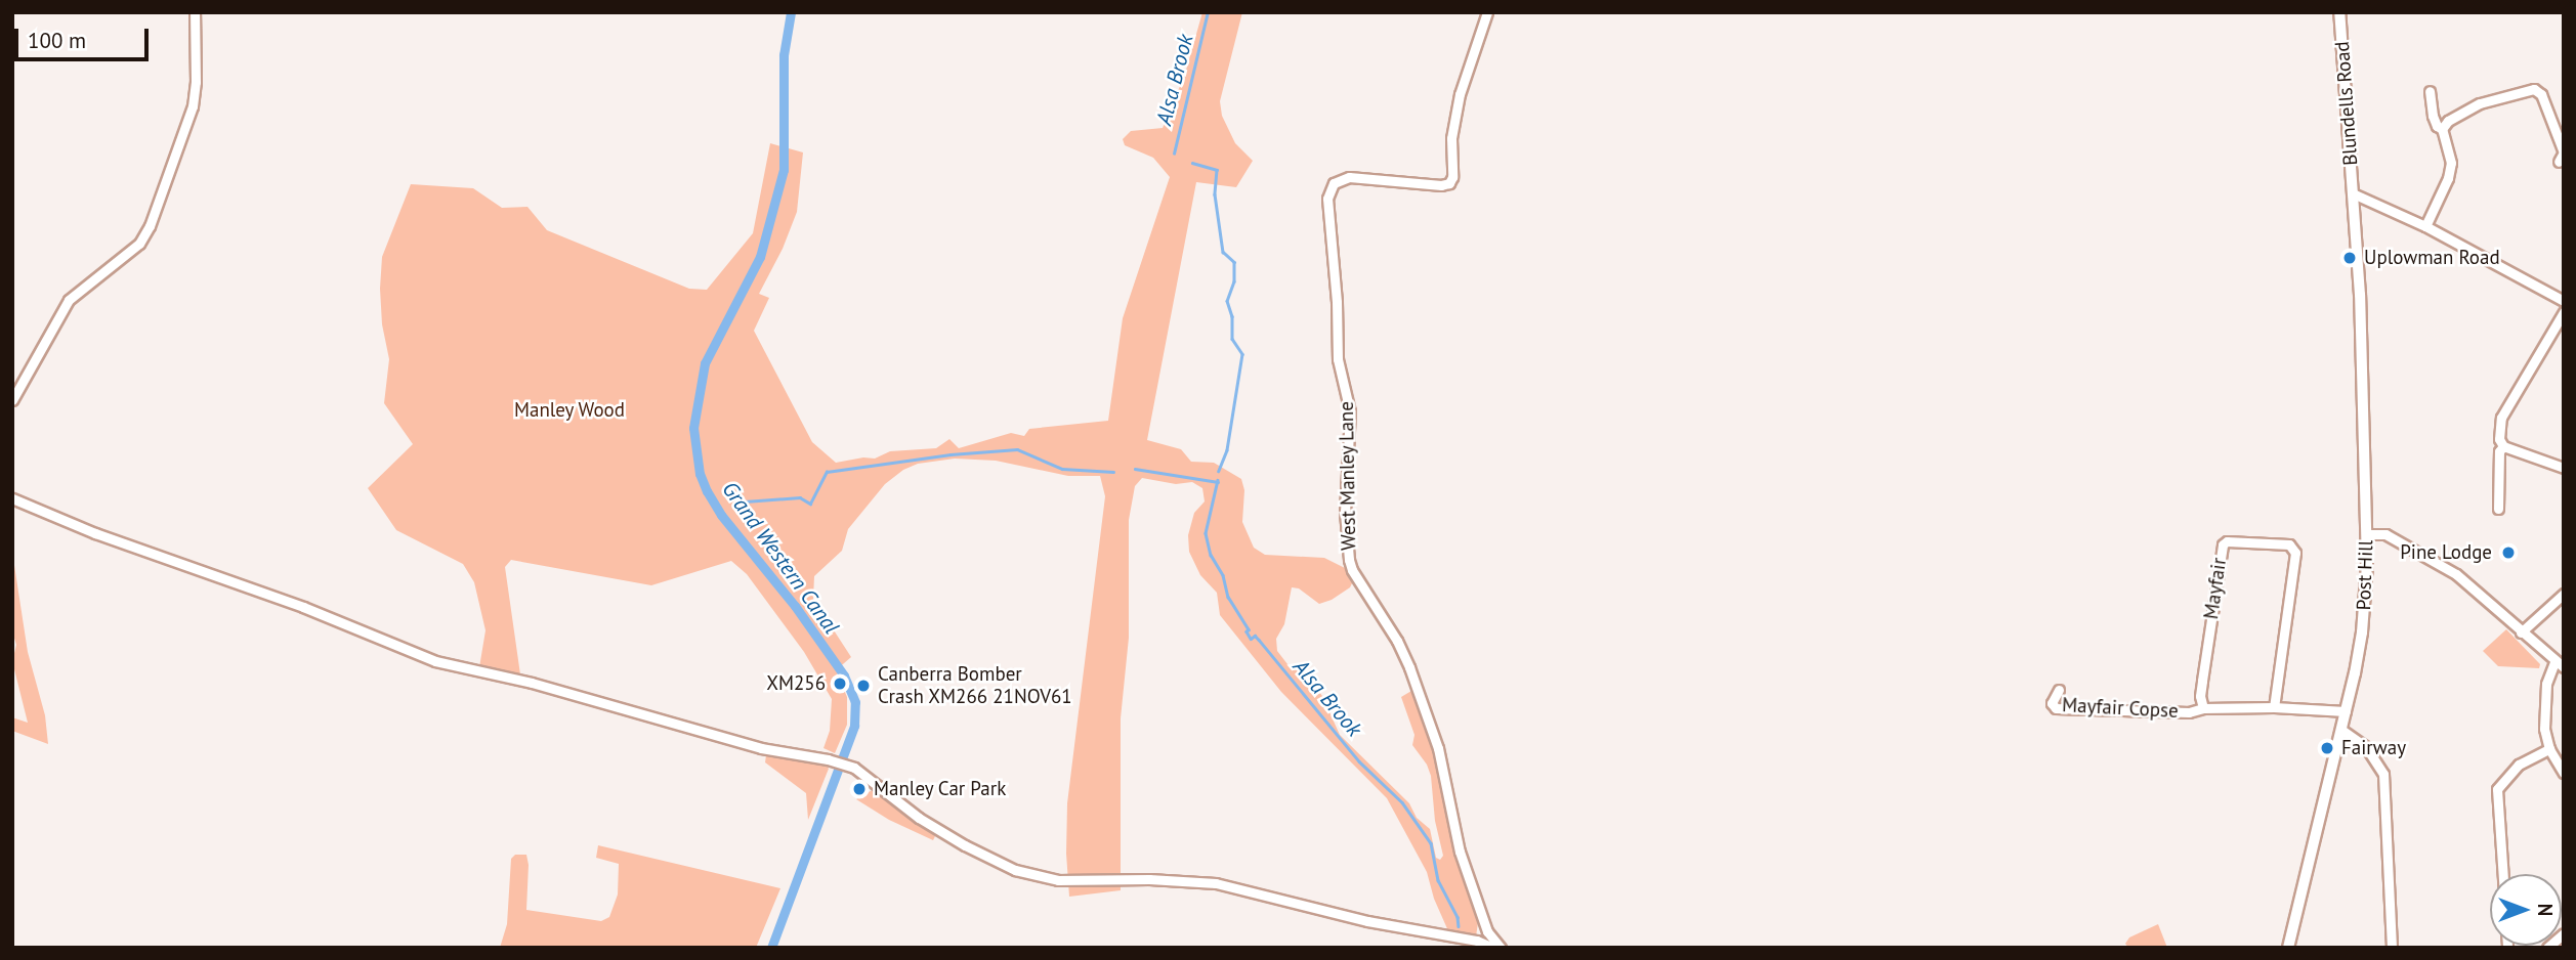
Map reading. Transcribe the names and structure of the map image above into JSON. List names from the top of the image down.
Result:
{
  "streets": {
    "street": [
      "Blundells Road",
      "West Manley Lane",
      "Post Hill",
      "Mayfair",
      "Mayfair Copse"
    ]
  },
  "crossings": [
    ["Blundells Road", "Post Hill"],
    ["Mayfair", "Mayfair Copse"]
  ],
  "water": ["Alsa Brook", "Grand Western Canal"],
  "parks": ["Manley Wood"],
  "places": [
    "Uplowman Road",
    "Pine Lodge",
    "XM256",
    "Canberra Bomber Crash XM266 21NOV61",
    "Fairway",
    "Manley Car Park"
  ],
  "scale_bar": "100 m",
  "north": "right"
}
